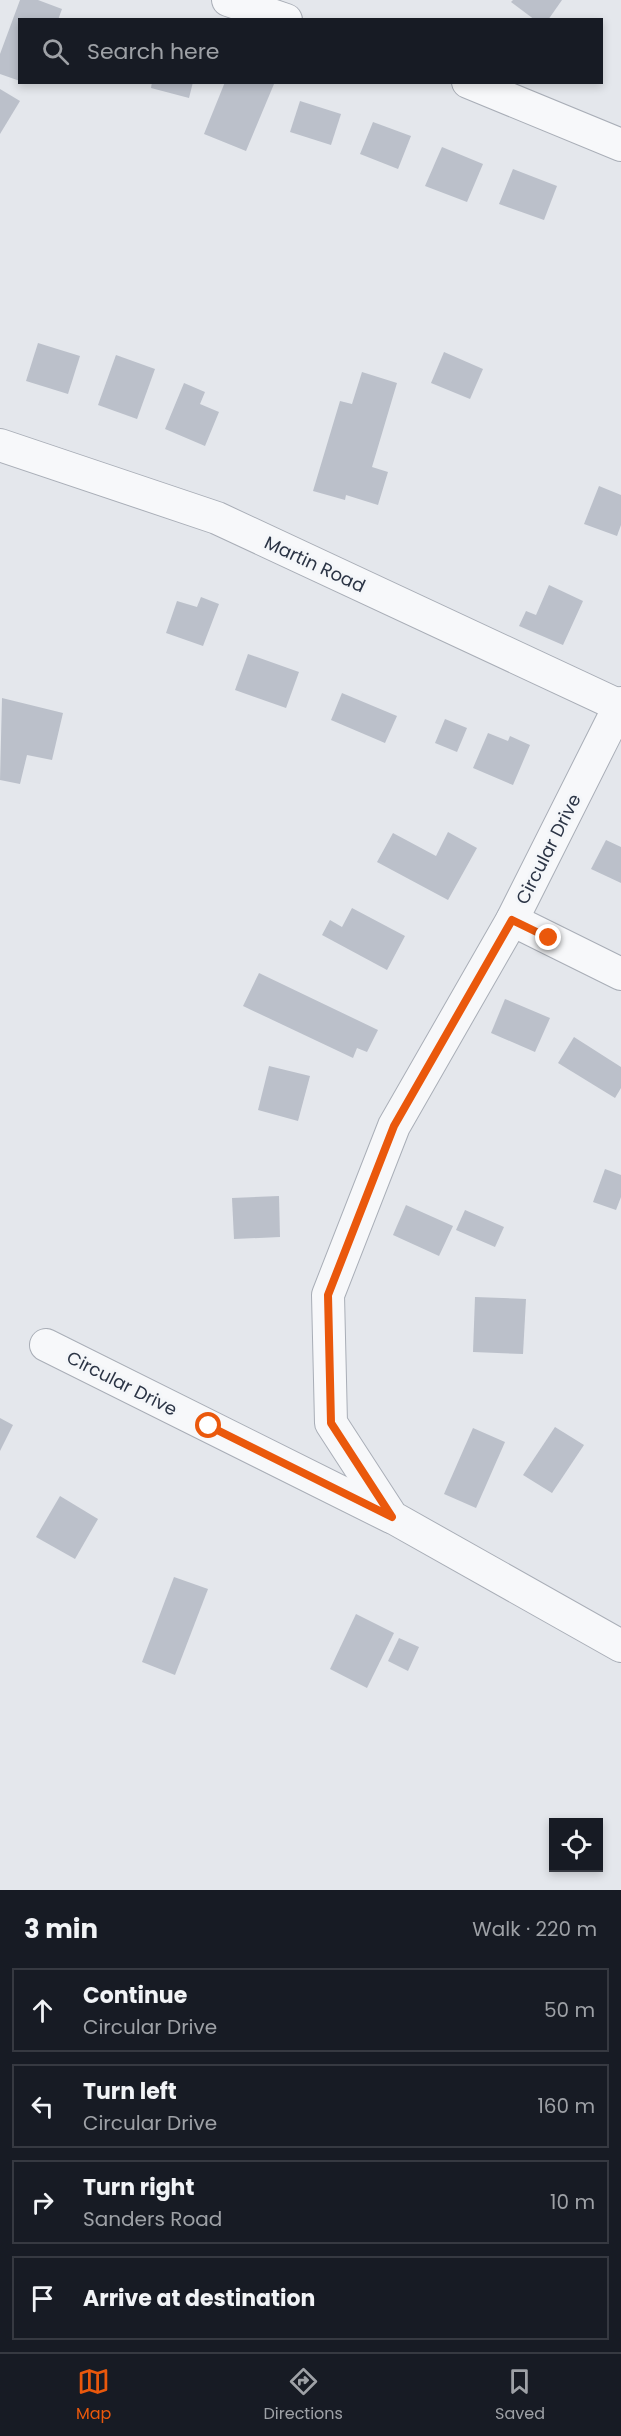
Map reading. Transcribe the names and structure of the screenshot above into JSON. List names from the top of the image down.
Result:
{
  "streets": {
    "street": ["Martin Road", "Circular Drive"]
  },
  "crossings": [
    ["Martin Road", "Circular Drive"]
  ],
  "page": {
    "search": "Search here",
    "heading": ["3 min", "Walk · 220 m"],
    "list": [
      ["Continue", "Circular Drive", "50 m"],
      ["Turn left", "Circular Drive", "160 m"],
      ["Turn right", "Sanders Road", "10 m"],
      "Arrive at destination"
    ],
    "nav": ["Map", "Directions", "Saved"]
  }
}
